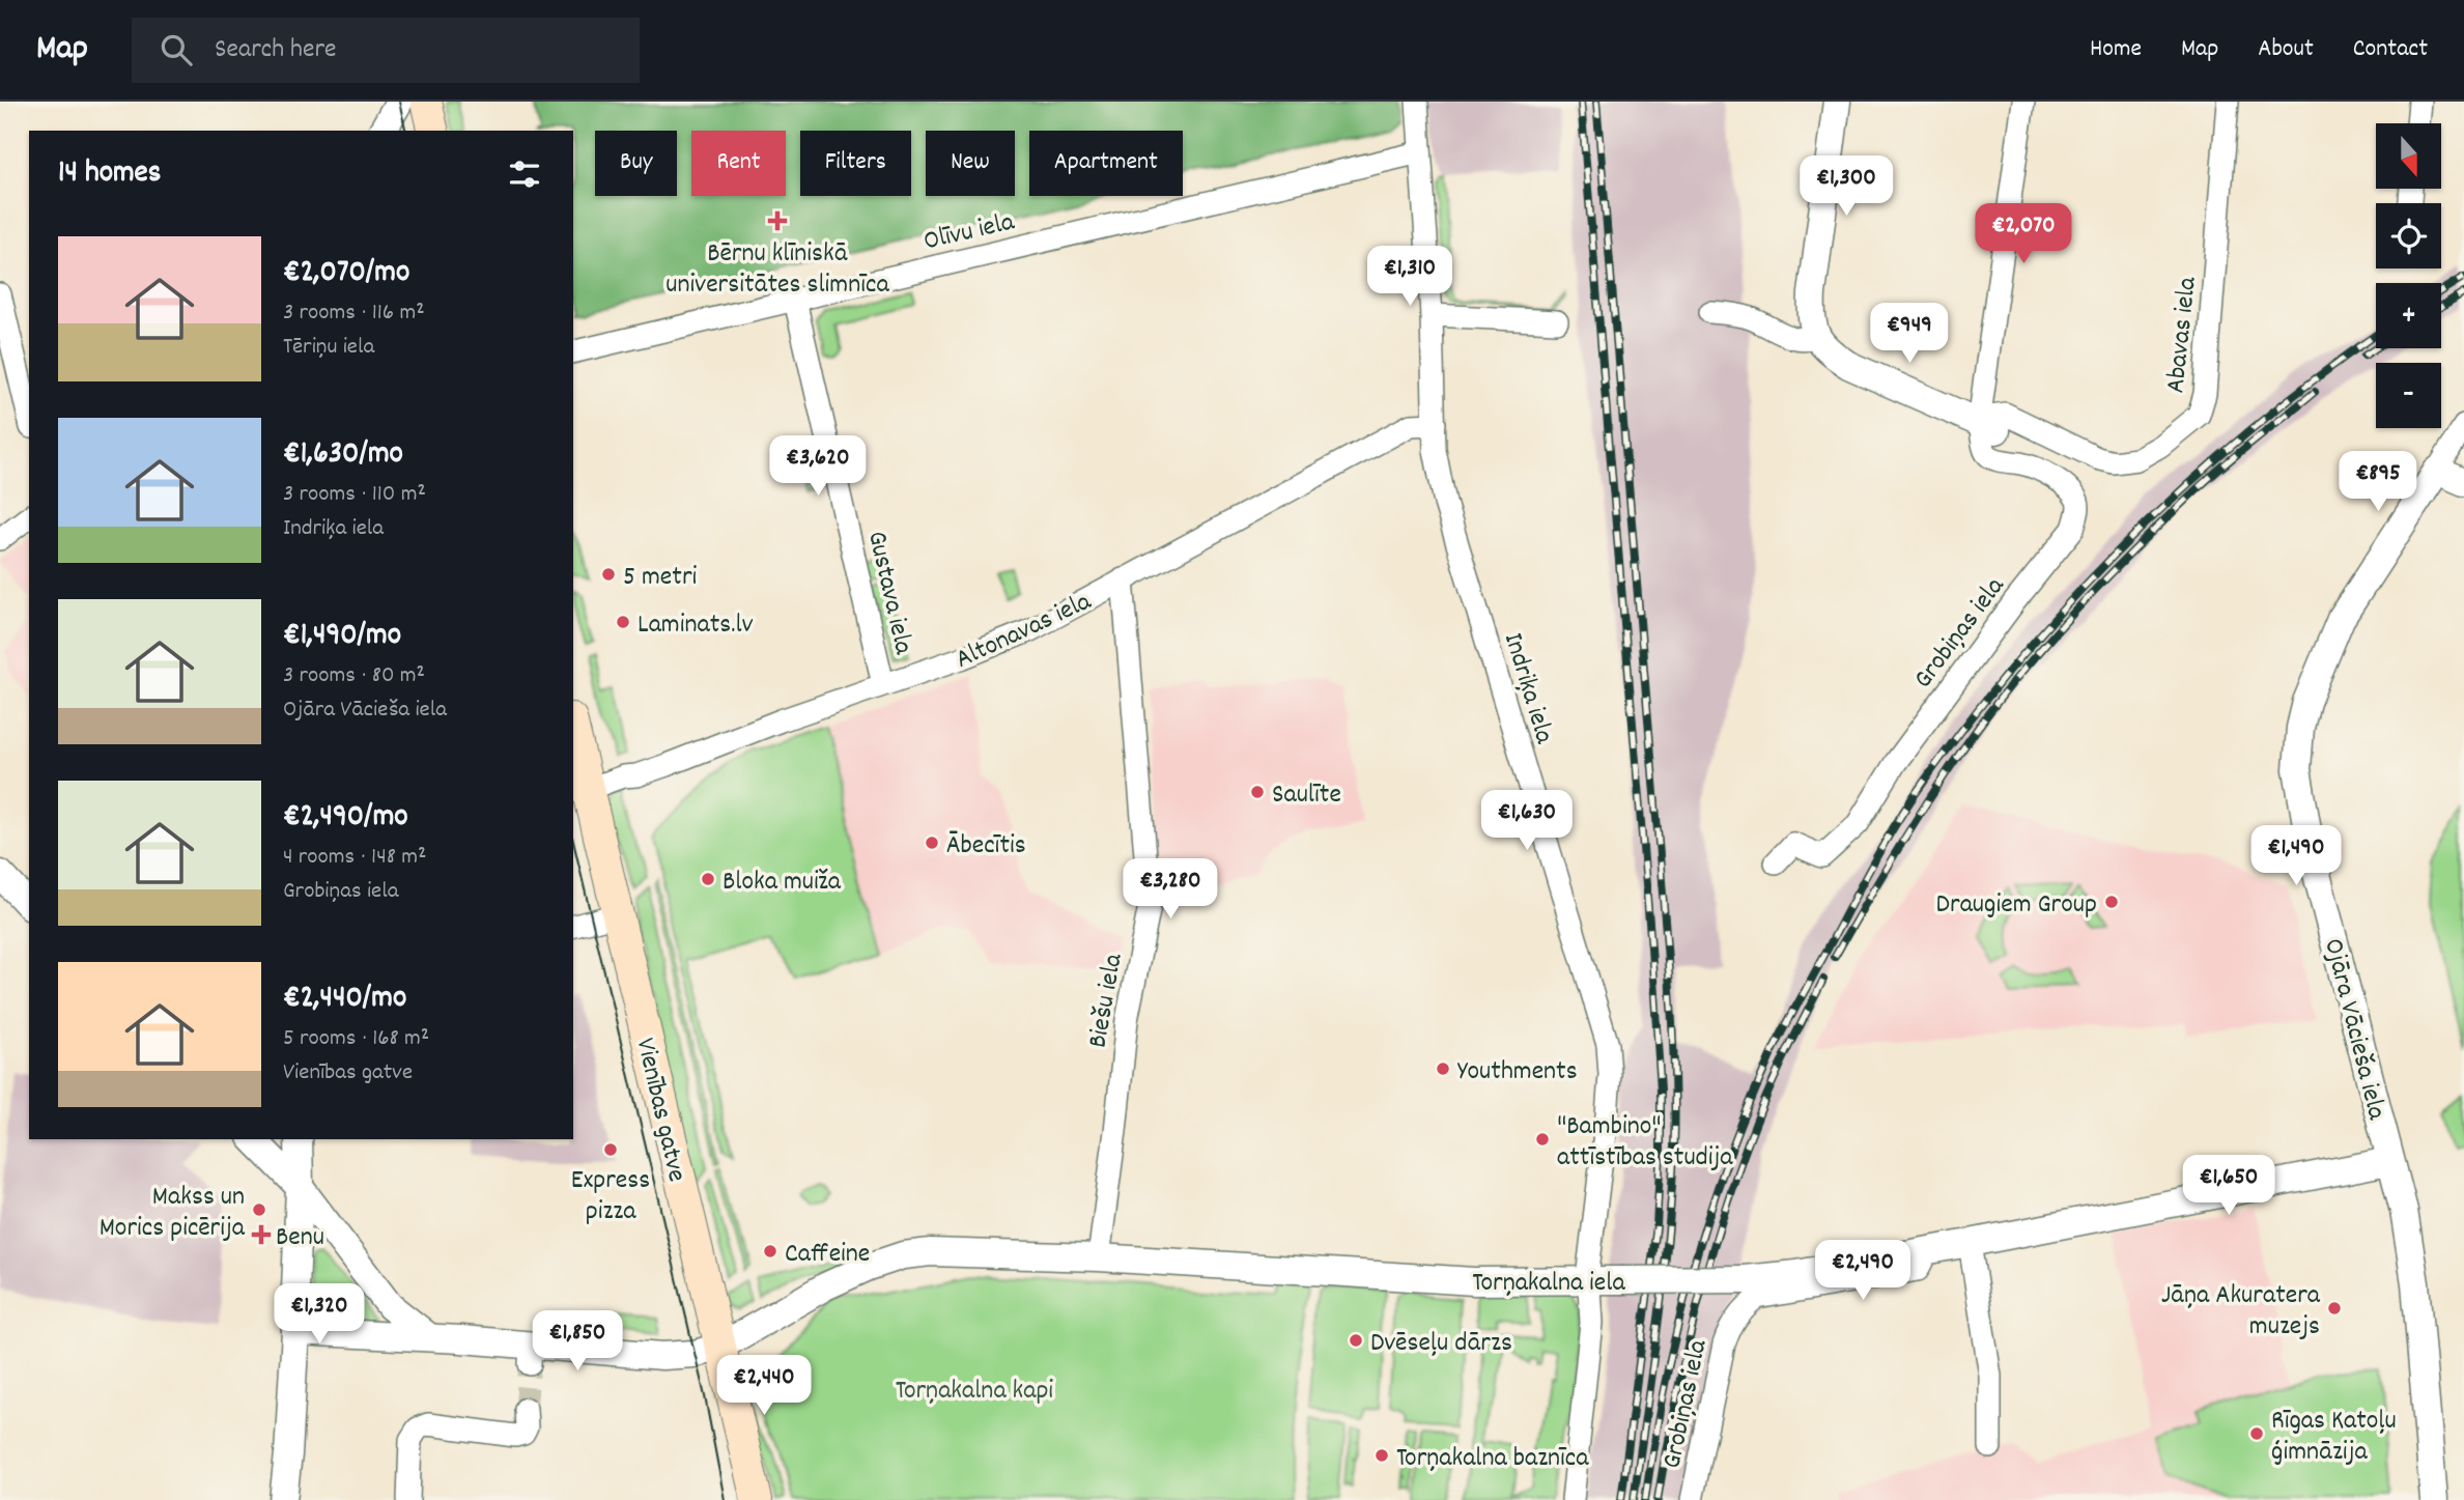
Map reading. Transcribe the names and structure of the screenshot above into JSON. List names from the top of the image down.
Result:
{
  "streets": {
    "main road": ["Vienības gatve"],
    "street": [
      "Olīvu iela",
      "Abavas iela",
      "Gustava iela",
      "Altonavas iela",
      "Grobiņas iela",
      "Indriķa iela",
      "Biešu iela",
      "Ojāra Vācieša iela",
      "Torņakalna iela"
    ]
  },
  "crossings": [
    ["Olīvu iela", "Gustava iela"],
    ["Olīvu iela", "Indriķa iela"],
    ["Abavas iela", "Grobiņas iela"],
    ["Gustava iela", "Altonavas iela"],
    ["Altonavas iela", "Indriķa iela"],
    ["Altonavas iela", "Biešu iela"],
    ["Altonavas iela", "Vienības gatve"],
    ["Grobiņas iela", "Torņakalna iela"],
    ["Indriķa iela", "Torņakalna iela"],
    ["Biešu iela", "Torņakalna iela"],
    ["Ojāra Vācieša iela", "Torņakalna iela"],
    ["Vienības gatve", "Torņakalna iela"]
  ],
  "parks": ["Torņakalna kapi"],
  "places": {
    "health": ["Bērnu klīniskā universitātes slimnīca", "Benu"],
    "other": [
      "5 metri",
      "Laminats.lv",
      "Saulīte",
      "Ābecītis",
      "Bloka muiža",
      "Draugiem Group",
      "Youthments",
      "\"Bambino\" attīstības studija",
      "Express pizza",
      "Makss un Morics picērija",
      "Caffeine",
      "Jāņa Akuratera muzejs",
      "Dvēseļu dārzs",
      "Rīgas Katoļu ģimnāzija",
      "Torņakalna baznīca"
    ]
  },
  "north": "bottom",
  "page": {
    "header": "Map",
    "search": "Search here",
    "nav": [
      "Home",
      "Map",
      "About",
      "Contact"
    ],
    "map_buttons": ["+", "−"],
    "chip": [
      "Buy",
      "Rent",
      "Filters",
      "New",
      "Apartment"
    ],
    "heading": "14 homes",
    "price": [
      "€1,300",
      "€2,070",
      "€1,310",
      "€949",
      "€3,620",
      "€895",
      "€1,630",
      "€1,490",
      "€3,280",
      "€1,650",
      "€2,490",
      "€1,320",
      "€1,850",
      "€2,440"
    ],
    "list": [
      {
        "name": "€2,070/mo",
        "note": "3 rooms · 116 m² · Tēriņu iela"
      },
      {
        "name": "€1,630/mo",
        "note": "3 rooms · 110 m² · Indriķa iela"
      },
      {
        "name": "€1,490/mo",
        "note": "3 rooms · 80 m² · Ojāra Vācieša iela"
      },
      {
        "name": "€2,490/mo",
        "note": "4 rooms · 148 m² · Grobiņas iela"
      },
      {
        "name": "€2,440/mo",
        "note": "5 rooms · 168 m² · Vienības gatve"
      }
    ]
  }
}
